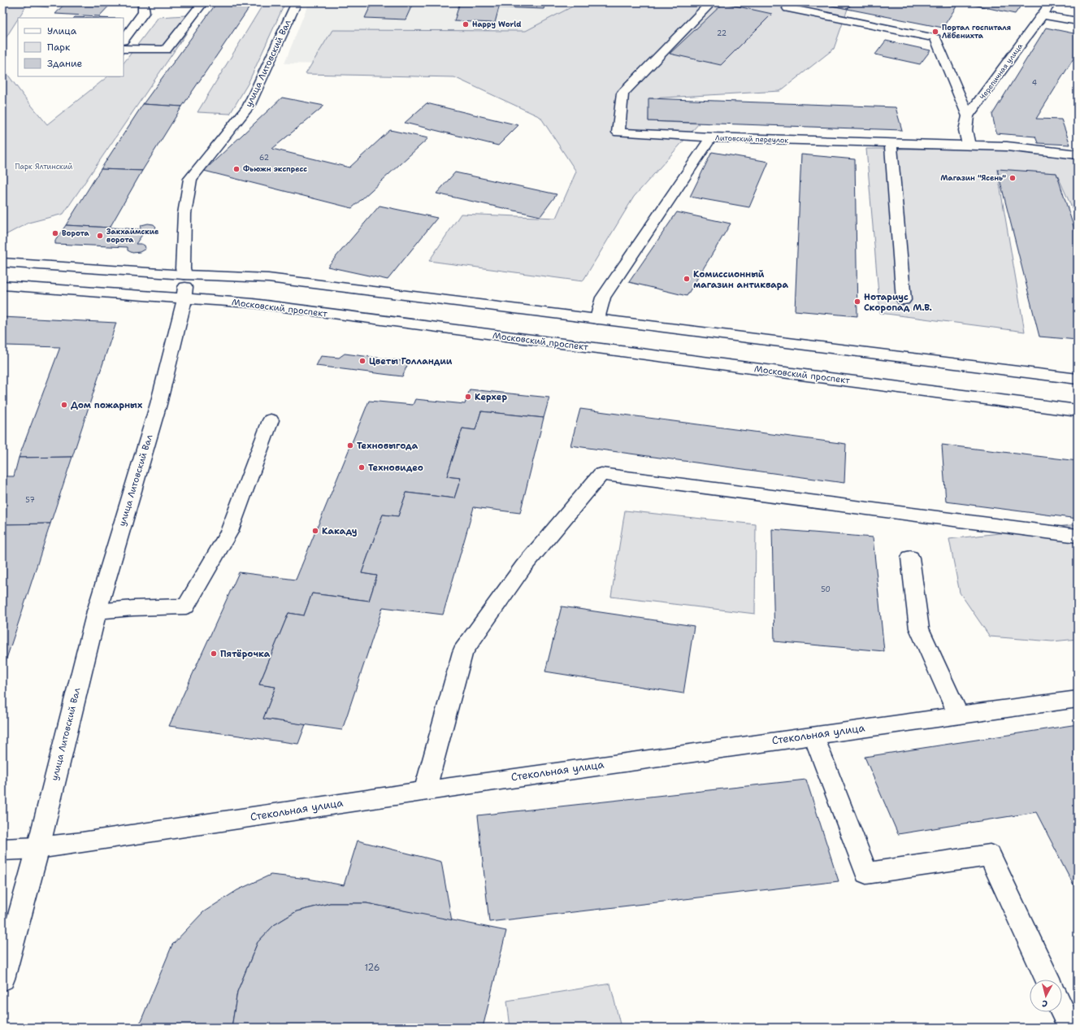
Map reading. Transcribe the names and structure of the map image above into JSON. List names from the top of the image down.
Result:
{
  "streets": {
    "main road": [
      "улица Литовский Вал",
      "Черепичная улица",
      "Литовский переулок",
      "Московский проспект",
      "Стекольная улица"
    ]
  },
  "crossings": [
    ["улица Литовский Вал", "Московский проспект"],
    ["улица Литовский Вал", "Стекольная улица"],
    ["Черепичная улица", "Литовский переулок"]
  ],
  "parks": ["Парк Ялтинский"],
  "places": [
    "Happy World",
    "Портал госпиталя Лёбенихта",
    "Фьюжн экспресс",
    "Магазин \"Ясень\"",
    "Ворота",
    "Закхаймские ворота",
    "Комиссионный магазин антиквара",
    "Нотариус Скоропад М.В.",
    "Цветы Голландии",
    "Керхер",
    "Дом пожарных",
    "Техновыгода",
    "Техновидео",
    "Какаду",
    "Пятёрочка"
  ],
  "house_numbers": [
    "22",
    "4",
    "62",
    "57",
    "50",
    "126"
  ],
  "legend": ["Улица", "Парк", "Здание"],
  "north": "bottom"
}
